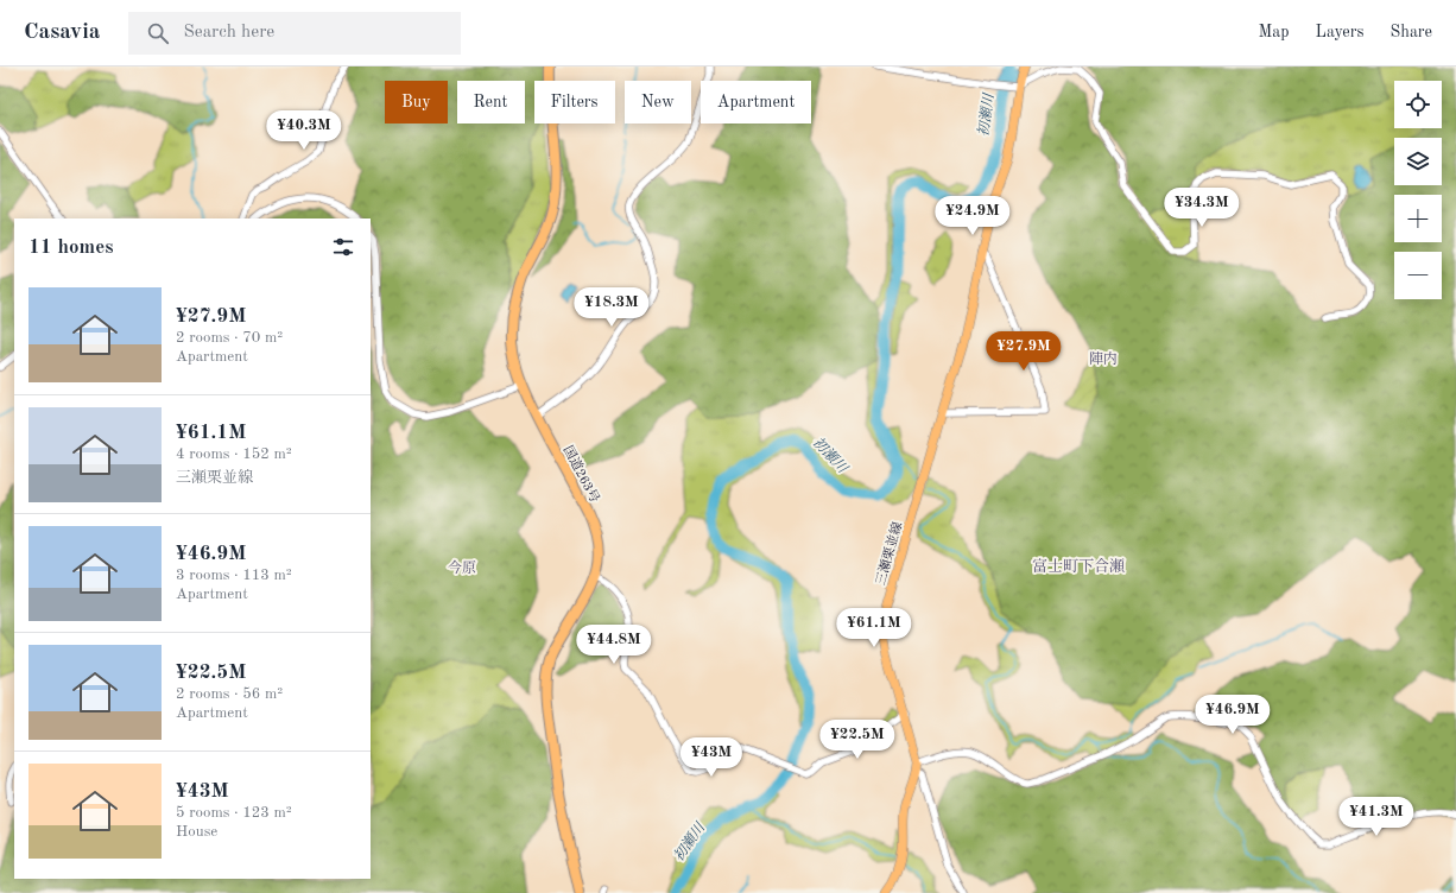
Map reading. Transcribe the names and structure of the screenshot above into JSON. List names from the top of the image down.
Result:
{
  "streets": {
    "highway": ["国道263号"],
    "main road": ["三瀬栗並線"]
  },
  "districts": ["陣内", "富士町下合瀬", "今原"],
  "water": ["初瀬川"],
  "page": {
    "header": "Casavia",
    "search": "Search here",
    "nav": ["Map", "Layers", "Share"],
    "map_buttons": ["+", "−"],
    "chip": [
      "Buy",
      "Rent",
      "Filters",
      "New",
      "Apartment"
    ],
    "price": [
      "¥40.3M",
      "¥34.3M",
      "¥24.9M",
      "¥18.3M",
      "¥27.9M",
      "¥61.1M",
      "¥44.8M",
      "¥46.9M",
      "¥22.5M",
      "¥43M",
      "¥41.3M"
    ],
    "heading": "11 homes",
    "list": [
      {
        "name": "¥27.9M",
        "note": "2 rooms · 70 m² · Apartment"
      },
      {
        "name": "¥61.1M",
        "note": "4 rooms · 152 m² · 三瀬栗並線"
      },
      {
        "name": "¥46.9M",
        "note": "3 rooms · 113 m² · Apartment"
      },
      {
        "name": "¥22.5M",
        "note": "2 rooms · 56 m² · Apartment"
      },
      {
        "name": "¥43M",
        "note": "5 rooms · 123 m² · House"
      }
    ]
  }
}
